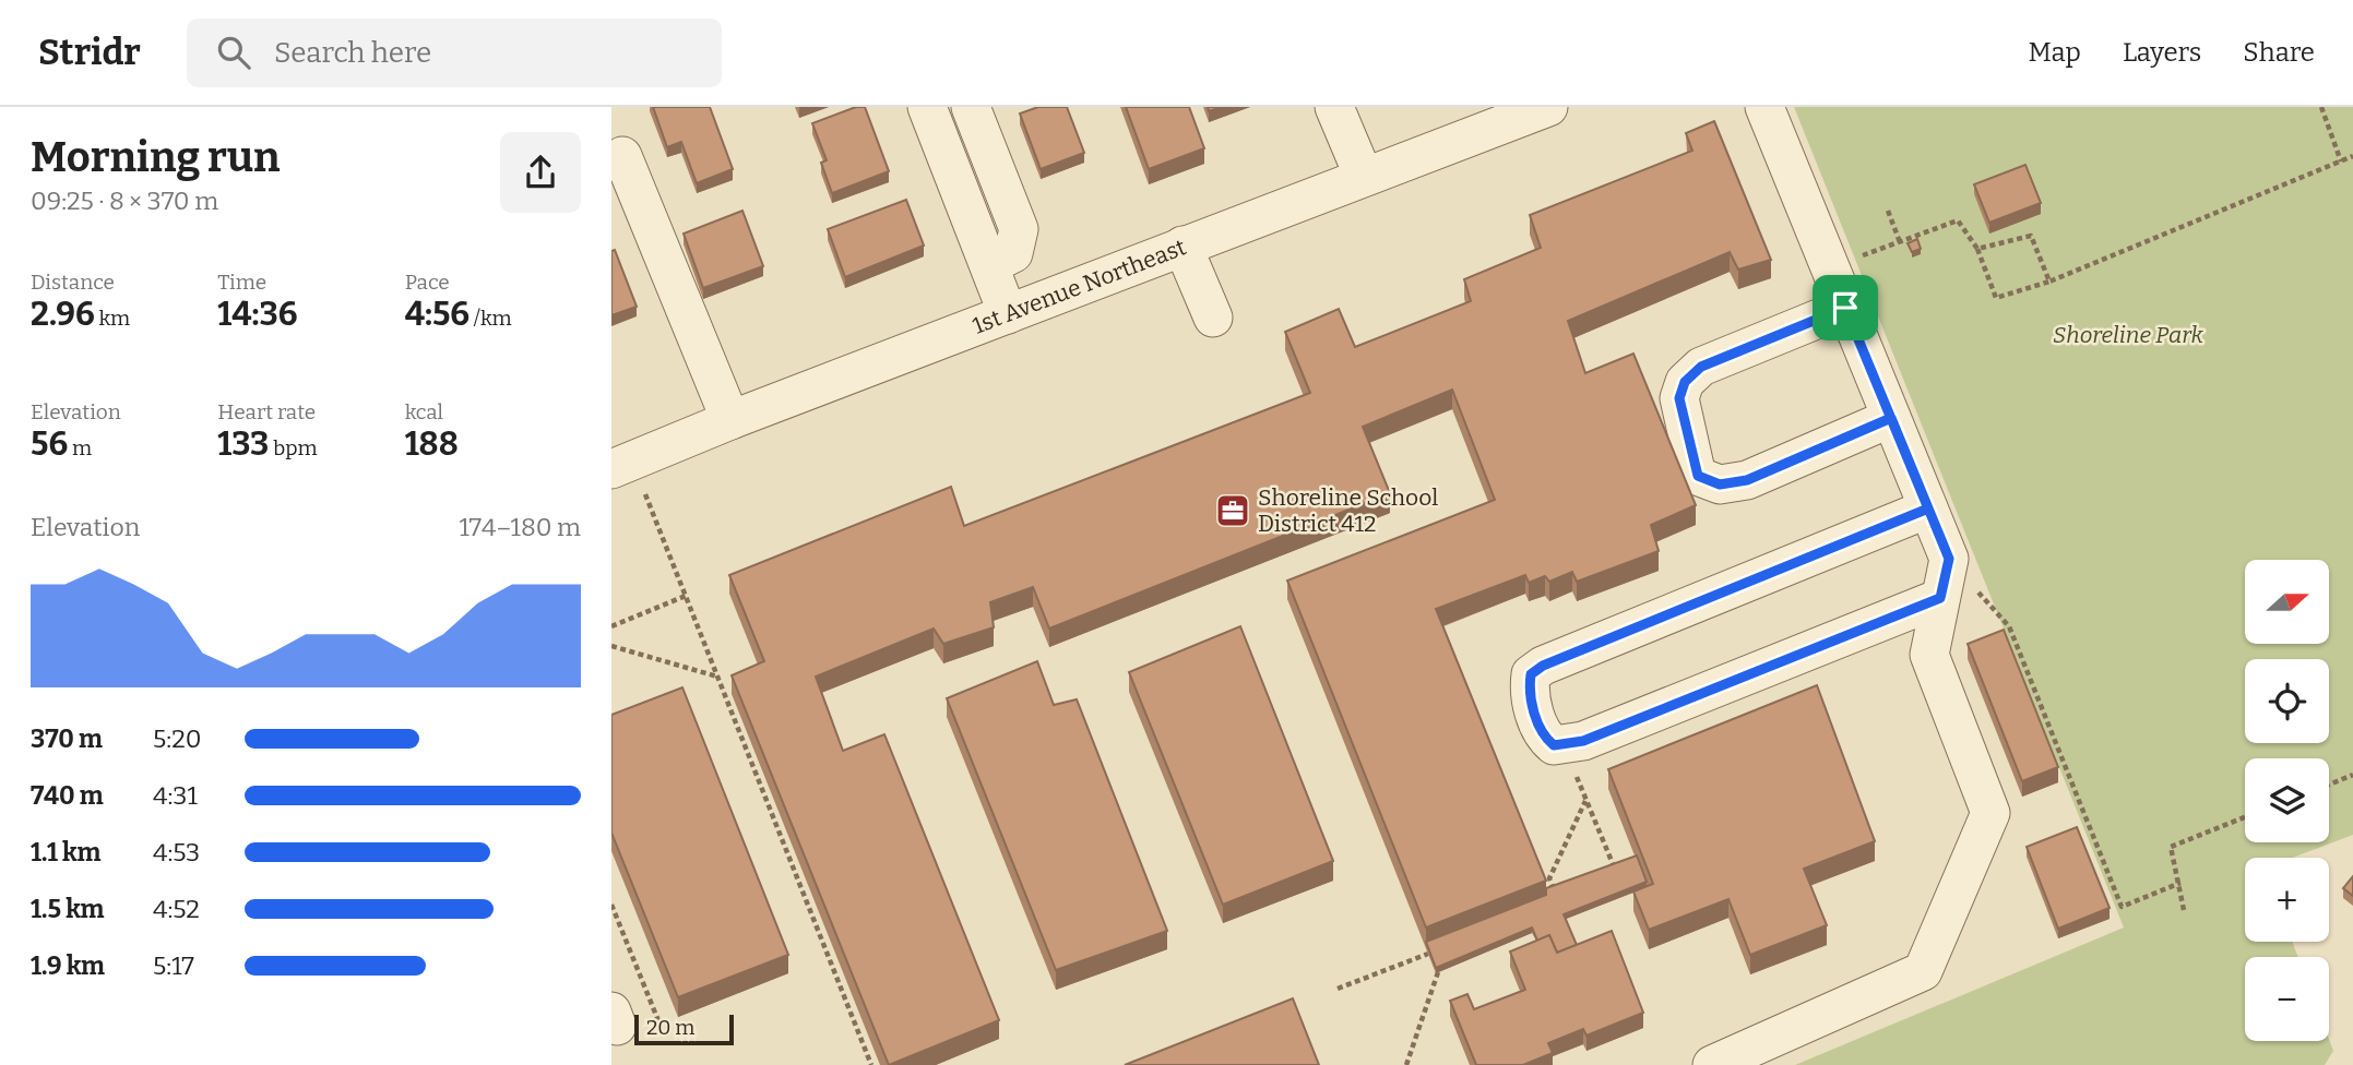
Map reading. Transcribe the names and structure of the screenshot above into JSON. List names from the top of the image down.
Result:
{
  "streets": {
    "street": ["1st Avenue Northeast"]
  },
  "parks": ["Shoreline Park"],
  "places": {
    "office": ["Shoreline School District 412"]
  },
  "scale_bar": "20 m",
  "north": "right",
  "page": {
    "header": "Stridr",
    "search": "Search here",
    "nav": ["Map", "Layers", "Share"],
    "heading": ["Morning run", "09:25 · 8 × 370 m"],
    "stats": [
      ["Distance", "2.96 km"],
      ["Time", "14:36"],
      ["Pace", "4:56 /km"],
      ["Elevation", "56 m"],
      ["Heart rate", "133 bpm"],
      ["kcal", "188"]
    ],
    "chart": ["Elevation", "174–180 m"],
    "map_buttons": ["+", "−"],
    "list": [
      {
        "name": "370 m",
        "note": "5:20"
      },
      {
        "name": "740 m",
        "note": "4:31"
      },
      {
        "name": "1.1 km",
        "note": "4:53"
      },
      {
        "name": "1.5 km",
        "note": "4:52"
      },
      {
        "name": "1.9 km",
        "note": "5:17"
      }
    ],
    "scale": "20 m"
  }
}
